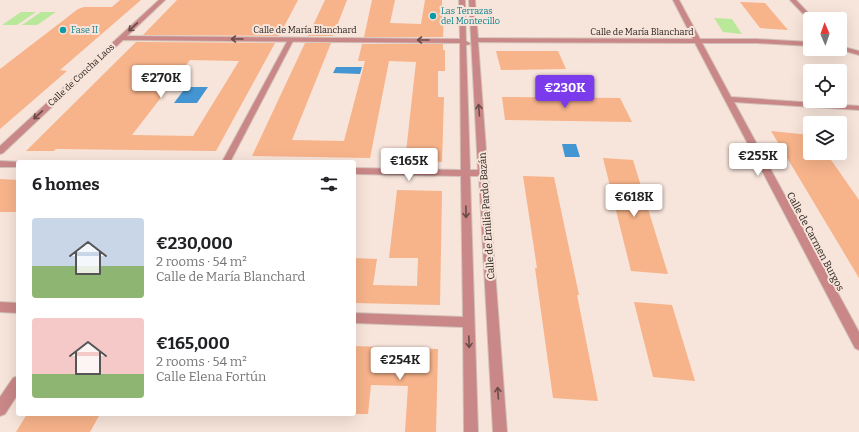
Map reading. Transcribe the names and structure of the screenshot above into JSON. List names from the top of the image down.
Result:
{
  "streets": {
    "street": [
      "Calle de María Blanchard",
      "Calle de Concha Laos",
      "Calle de Emilia Pardo Bazán",
      "Calle de Carmen Burgos"
    ]
  },
  "crossings": [
    ["Calle de María Blanchard", "Calle de Concha Laos"],
    ["Calle de María Blanchard", "Calle de Emilia Pardo Bazán"],
    ["Calle de María Blanchard", "Calle de Carmen Burgos"]
  ],
  "one_way": ["Calle de María Blanchard", "Calle de Concha Laos"],
  "places": ["Las Terrazas del Montecillo", "Fase II"],
  "north": "top",
  "page": {
    "price": [
      "€270K",
      "€230K",
      "€255K",
      "€165K",
      "€618K",
      "€254K"
    ],
    "heading": "6 homes",
    "list": [
      {
        "name": "€230,000",
        "note": "2 rooms · 54 m² · Calle de María Blanchard"
      },
      {
        "name": "€165,000",
        "note": "2 rooms · 54 m² · Calle Elena Fortún"
      }
    ]
  }
}
